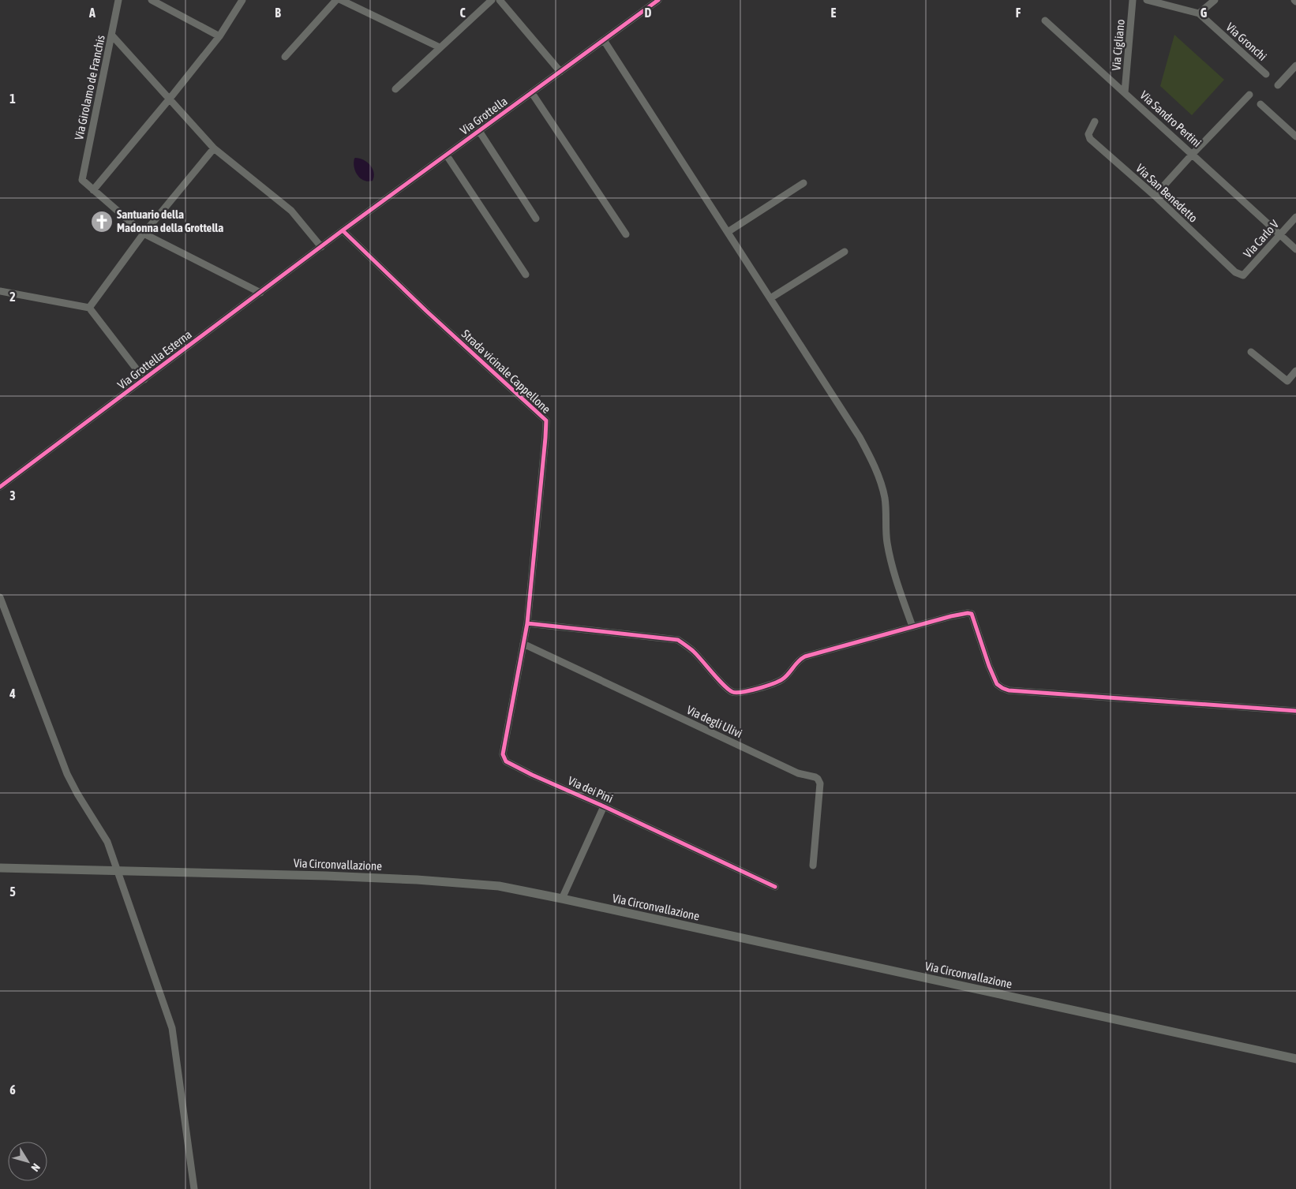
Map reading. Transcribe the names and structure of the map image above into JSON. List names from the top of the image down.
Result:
{
  "streets": {
    "main road": ["Via Circonvallazione"],
    "street": [
      "Via Gronchi",
      "Via Cigliano",
      "Via Girolamo de Franchis",
      "Via Grottella",
      "Via Sandro Pertini",
      "Via San Benedetto",
      "Via Carlo V",
      "Via Grottella Esterna",
      "Strada vicinale Cappellone",
      "Via degli Ulivi",
      "Via dei Pini"
    ]
  },
  "crossings": [
    ["Via Cigliano", "Via Sandro Pertini"],
    ["Via Grottella", "Via Grottella Esterna"],
    ["Via Grottella", "Strada vicinale Cappellone"],
    ["Via Sandro Pertini", "Via Carlo V"],
    ["Via San Benedetto", "Via Carlo V"],
    ["Strada vicinale Cappellone", "Via degli Ulivi"],
    ["Strada vicinale Cappellone", "Via dei Pini"],
    ["Via degli Ulivi", "Via dei Pini"]
  ],
  "places": {
    "church": ["Santuario della Madonna della Grottella"]
  },
  "north": "bottom right",
  "grid": {
    "columns": [
      "A",
      "B",
      "C",
      "D",
      "E",
      "F",
      "G"
    ],
    "rows": [
      "1",
      "2",
      "3",
      "4",
      "5",
      "6"
    ]
  }
}
